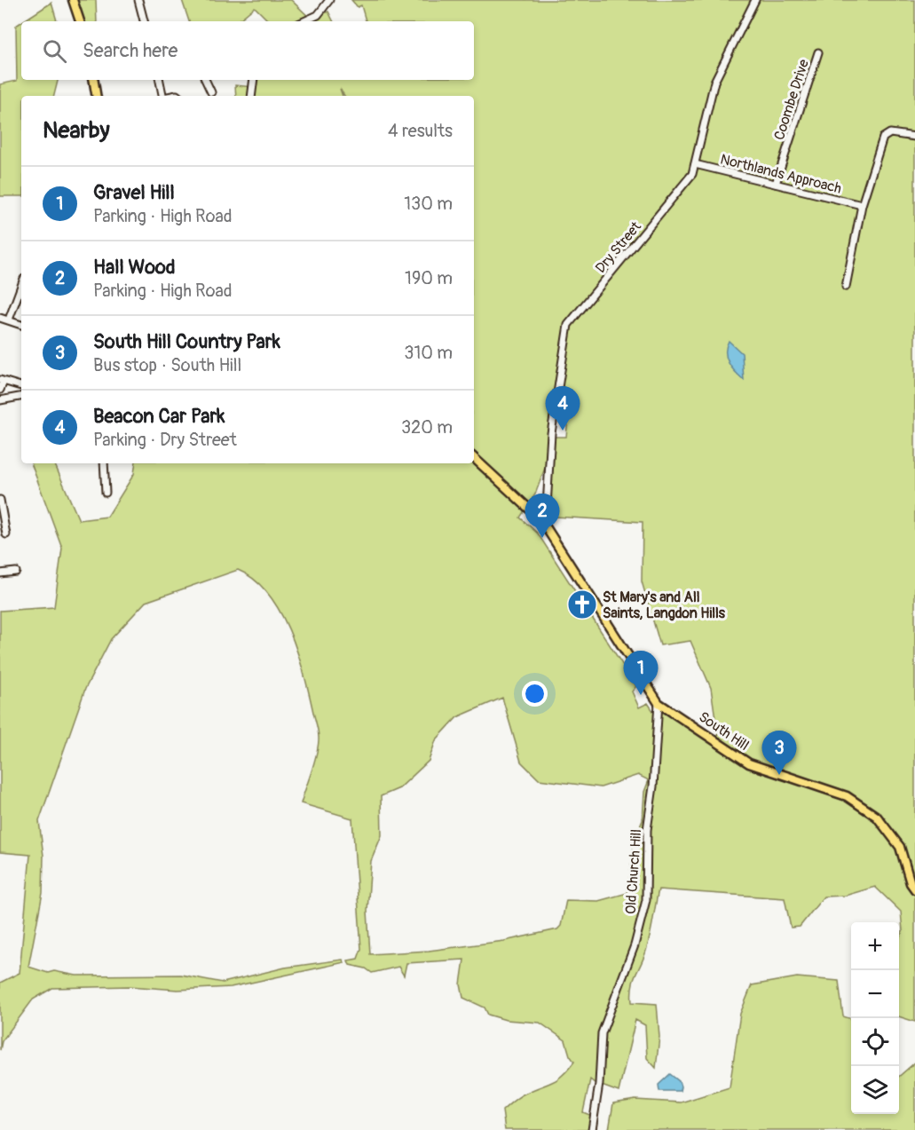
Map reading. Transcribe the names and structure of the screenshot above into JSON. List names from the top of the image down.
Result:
{
  "streets": {
    "main road": ["South Hill"],
    "street": [
      "Coombe Drive",
      "Northlands Approach",
      "Dry Street",
      "Old Church Hill"
    ]
  },
  "crossings": [
    ["Coombe Drive", "Northlands Approach"],
    ["Northlands Approach", "Dry Street"],
    ["South Hill", "Old Church Hill"]
  ],
  "places": {
    "church": ["St Mary's and All Saints, Langdon Hills"]
  },
  "page": {
    "search": "Search here",
    "heading": ["Nearby", "4 results"],
    "list": [
      {
        "mark": "1",
        "name": "Gravel Hill",
        "note": "Parking · High Road",
        "value": "130 m"
      },
      {
        "mark": "2",
        "name": "Hall Wood",
        "note": "Parking · High Road",
        "value": "190 m"
      },
      {
        "mark": "3",
        "name": "South Hill Country Park",
        "note": "Bus stop · South Hill",
        "value": "310 m"
      },
      {
        "mark": "4",
        "name": "Beacon Car Park",
        "note": "Parking · Dry Street",
        "value": "320 m"
      }
    ],
    "pins": [
      "4",
      "2",
      "1",
      "3"
    ],
    "map_buttons": ["+", "−"]
  }
}
